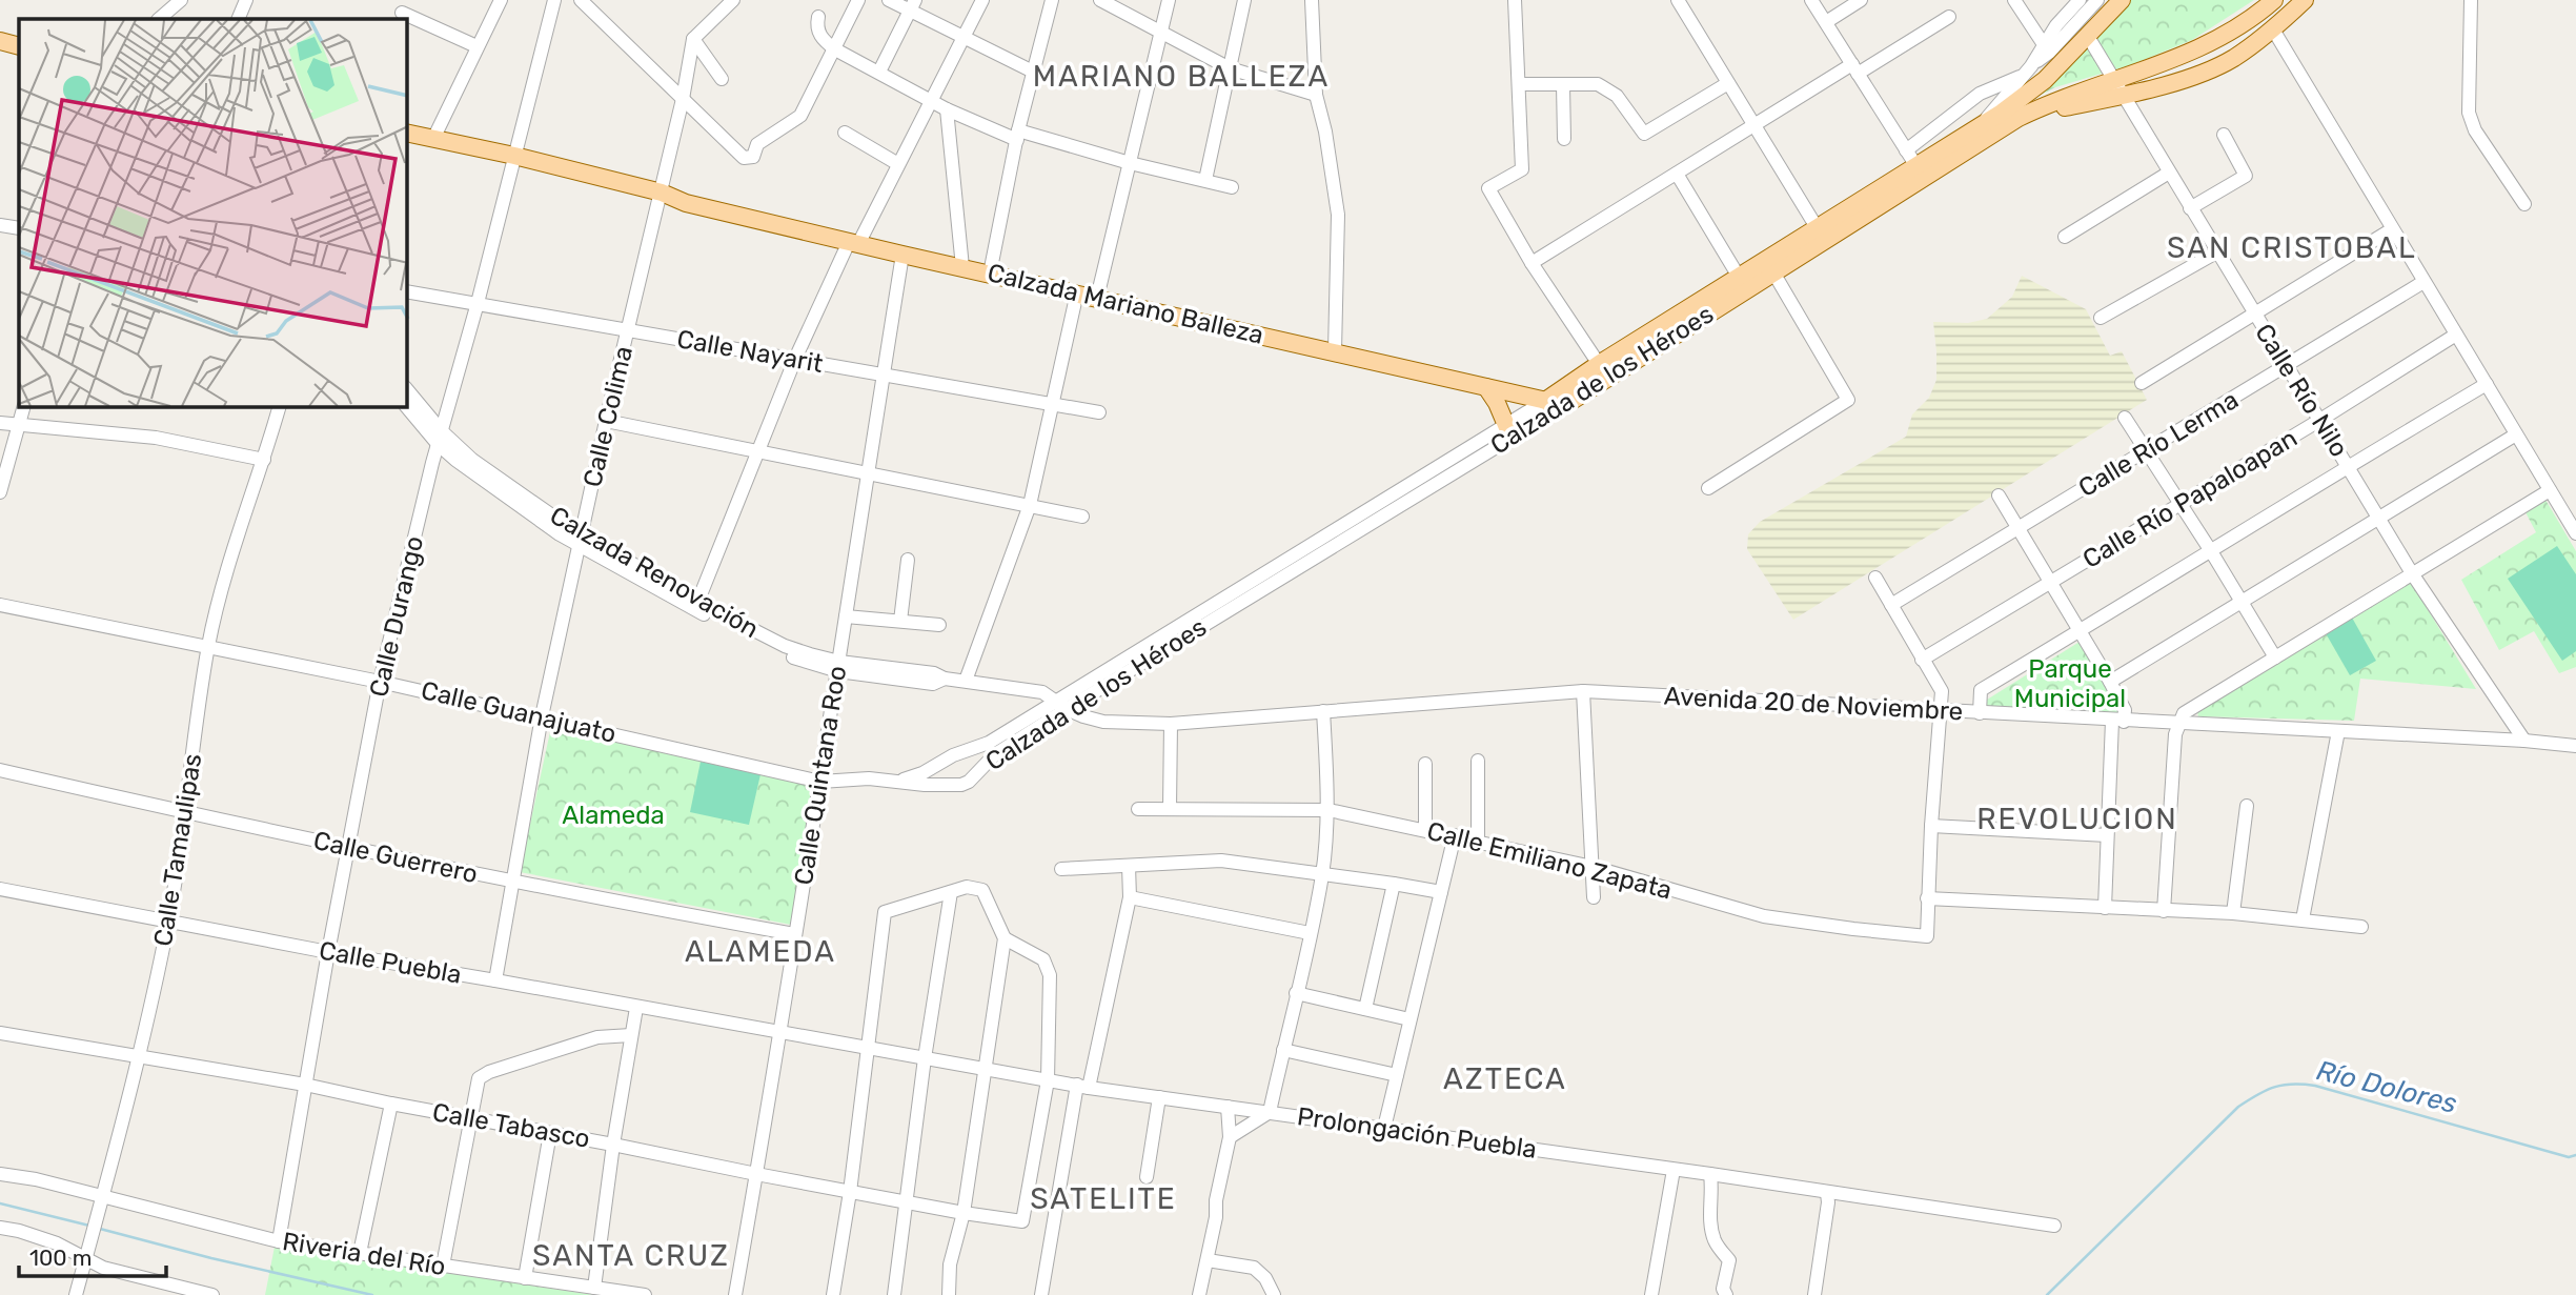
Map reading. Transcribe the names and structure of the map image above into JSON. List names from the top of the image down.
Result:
{
  "streets": {
    "main road": ["Calzada Mariano Balleza", "Calzada de los Héroes"],
    "street": [
      "Calle Nayarit",
      "Calle Río Nilo",
      "Calle Colima",
      "Calle Río Lerma",
      "Calle Río Papaloapan",
      "Calzada Renovación",
      "Calle Durango",
      "Avenida 20 de Noviembre",
      "Calle Guanajuato",
      "Calle Quintana Roo",
      "Calle Tamaulipas",
      "Calle Guerrero",
      "Calle Emiliano Zapata",
      "Calle Puebla",
      "Calle Tabasco",
      "Prolongación Puebla",
      "Riveria del Río"
    ]
  },
  "crossings": [
    ["Calzada Mariano Balleza", "Calzada de los Héroes"],
    ["Calzada Mariano Balleza", "Calle Colima"],
    ["Calzada Mariano Balleza", "Calle Durango"],
    ["Calzada Mariano Balleza", "Calle Quintana Roo"],
    ["Calle Nayarit", "Calle Colima"],
    ["Calle Nayarit", "Calle Durango"],
    ["Calle Nayarit", "Calle Quintana Roo"],
    ["Calzada de los Héroes", "Calle Río Nilo"],
    ["Calzada de los Héroes", "Calzada Renovación"],
    ["Calzada de los Héroes", "Avenida 20 de Noviembre"],
    ["Calzada de los Héroes", "Calle Guanajuato"],
    ["Calle Río Nilo", "Calle Río Lerma"],
    ["Calle Río Nilo", "Calle Río Papaloapan"],
    ["Calle Río Nilo", "Avenida 20 de Noviembre"],
    ["Calle Colima", "Calzada Renovación"],
    ["Calle Colima", "Calle Guanajuato"],
    ["Calle Colima", "Calle Guerrero"],
    ["Calle Colima", "Calle Puebla"],
    ["Calzada Renovación", "Calle Durango"],
    ["Calzada Renovación", "Avenida 20 de Noviembre"],
    ["Calzada Renovación", "Calle Quintana Roo"],
    ["Calle Durango", "Calle Guanajuato"],
    ["Calle Durango", "Calle Guerrero"],
    ["Calle Durango", "Calle Puebla"],
    ["Calle Durango", "Calle Tabasco"],
    ["Calle Durango", "Riveria del Río"],
    ["Calle Guanajuato", "Calle Quintana Roo"],
    ["Calle Guanajuato", "Calle Tamaulipas"],
    ["Calle Quintana Roo", "Calle Guerrero"],
    ["Calle Quintana Roo", "Calle Puebla"],
    ["Calle Quintana Roo", "Calle Tabasco"],
    ["Calle Quintana Roo", "Prolongación Puebla"],
    ["Calle Tamaulipas", "Calle Guerrero"],
    ["Calle Tamaulipas", "Calle Puebla"],
    ["Calle Tamaulipas", "Calle Tabasco"],
    ["Calle Tamaulipas", "Riveria del Río"],
    ["Calle Puebla", "Prolongación Puebla"],
    ["Calle Tabasco", "Prolongación Puebla"]
  ],
  "districts": [
    "MARIANO BALLEZA",
    "SAN CRISTOBAL",
    "REVOLUCION",
    "ALAMEDA",
    "AZTECA",
    "SATELITE",
    "SANTA CRUZ"
  ],
  "water": ["Río Dolores"],
  "parks": ["Parque Municipal", "Alameda"],
  "scale_bar": "100 m"
}
